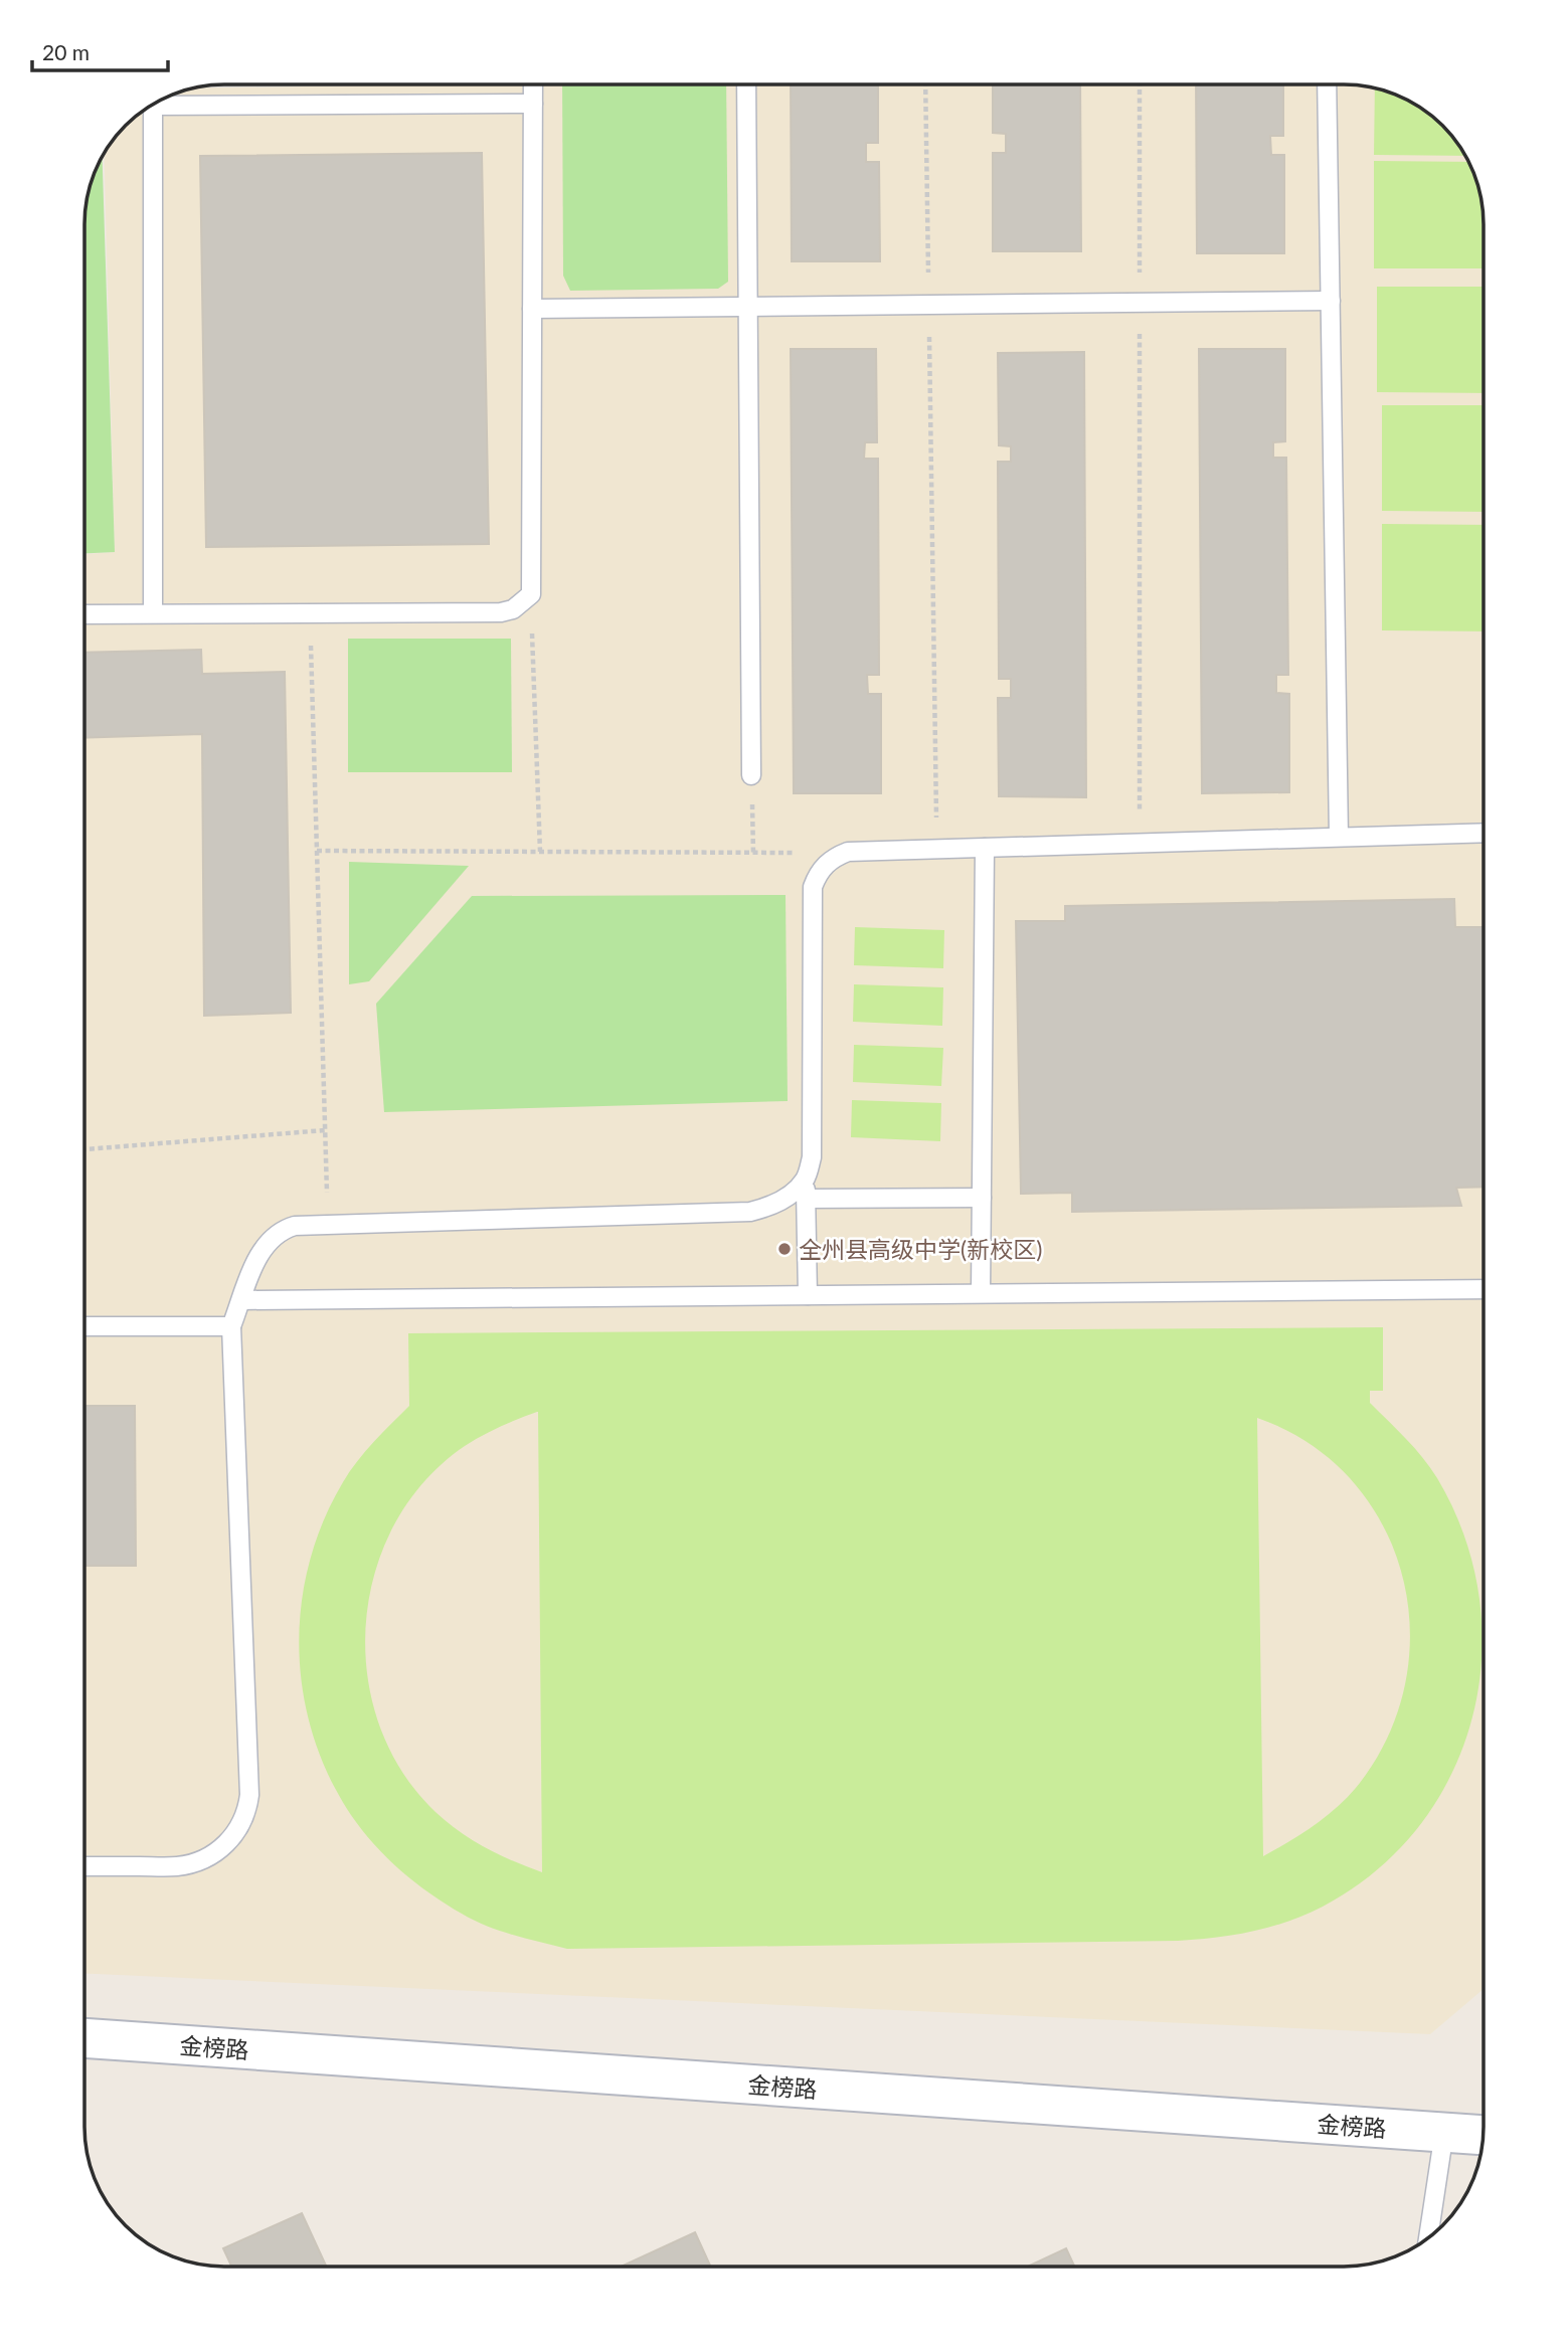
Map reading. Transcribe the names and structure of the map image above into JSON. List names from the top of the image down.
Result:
{
  "streets": {
    "main road": ["金榜路"]
  },
  "places": ["全州县高级中学(新校区)"],
  "scale_bar": "20 m"
}
